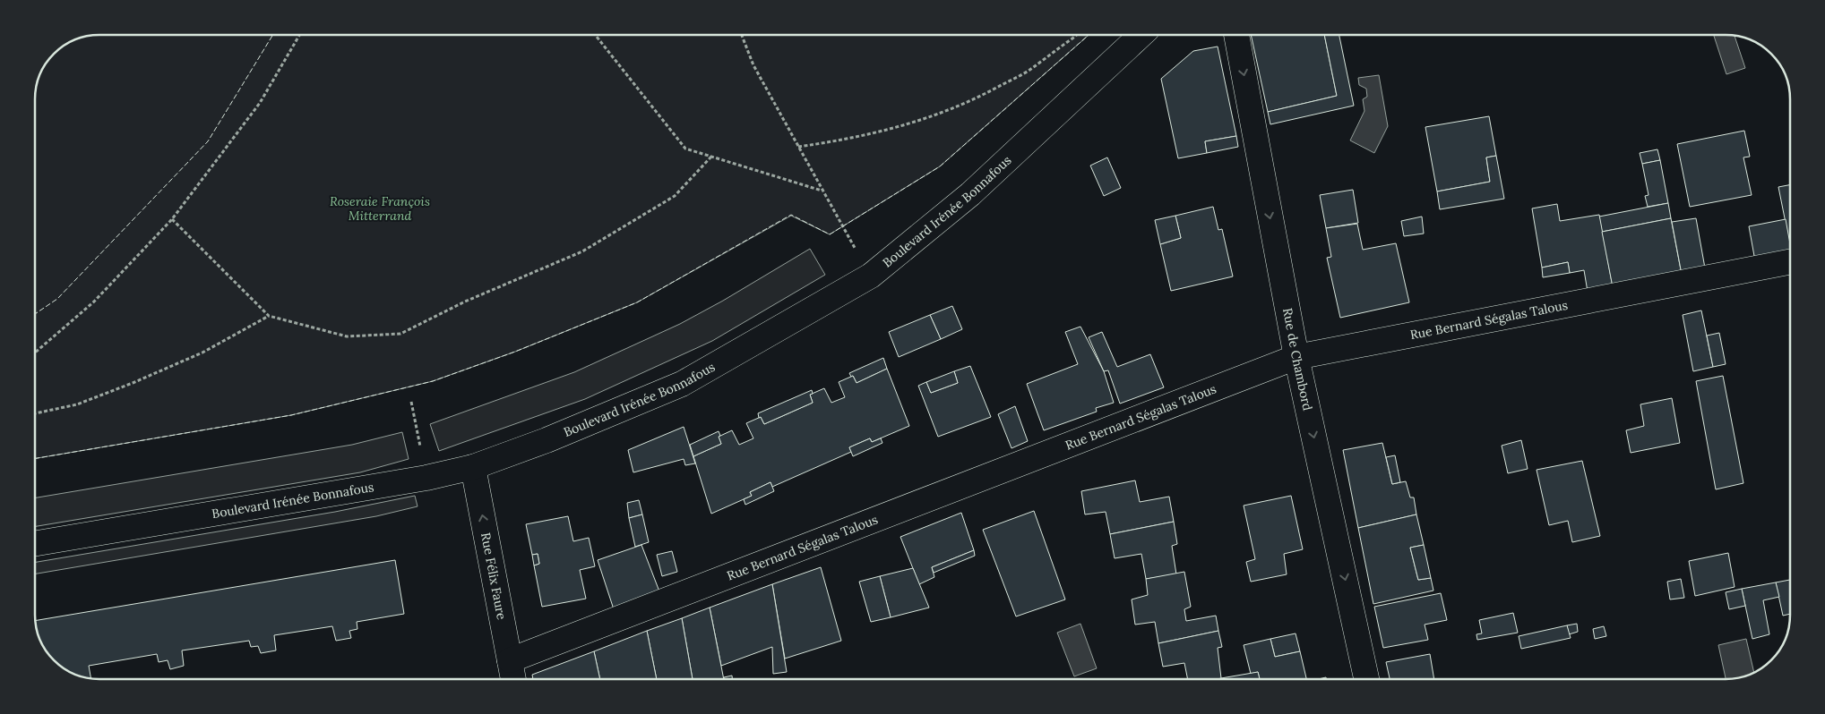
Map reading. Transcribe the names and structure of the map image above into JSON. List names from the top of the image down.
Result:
{
  "streets": {
    "street": [
      "Boulevard Irénée Bonnafous",
      "Rue Bernard Ségalas Talous",
      "Rue de Chambord",
      "Rue Félix Faure"
    ]
  },
  "crossings": [
    ["Boulevard Irénée Bonnafous", "Rue Félix Faure"],
    ["Rue Bernard Ségalas Talous", "Rue de Chambord"],
    ["Rue Bernard Ségalas Talous", "Rue Félix Faure"]
  ],
  "one_way": ["Rue de Chambord", "Rue Félix Faure"],
  "parks": ["Roseraie François Mitterrand"]
}
